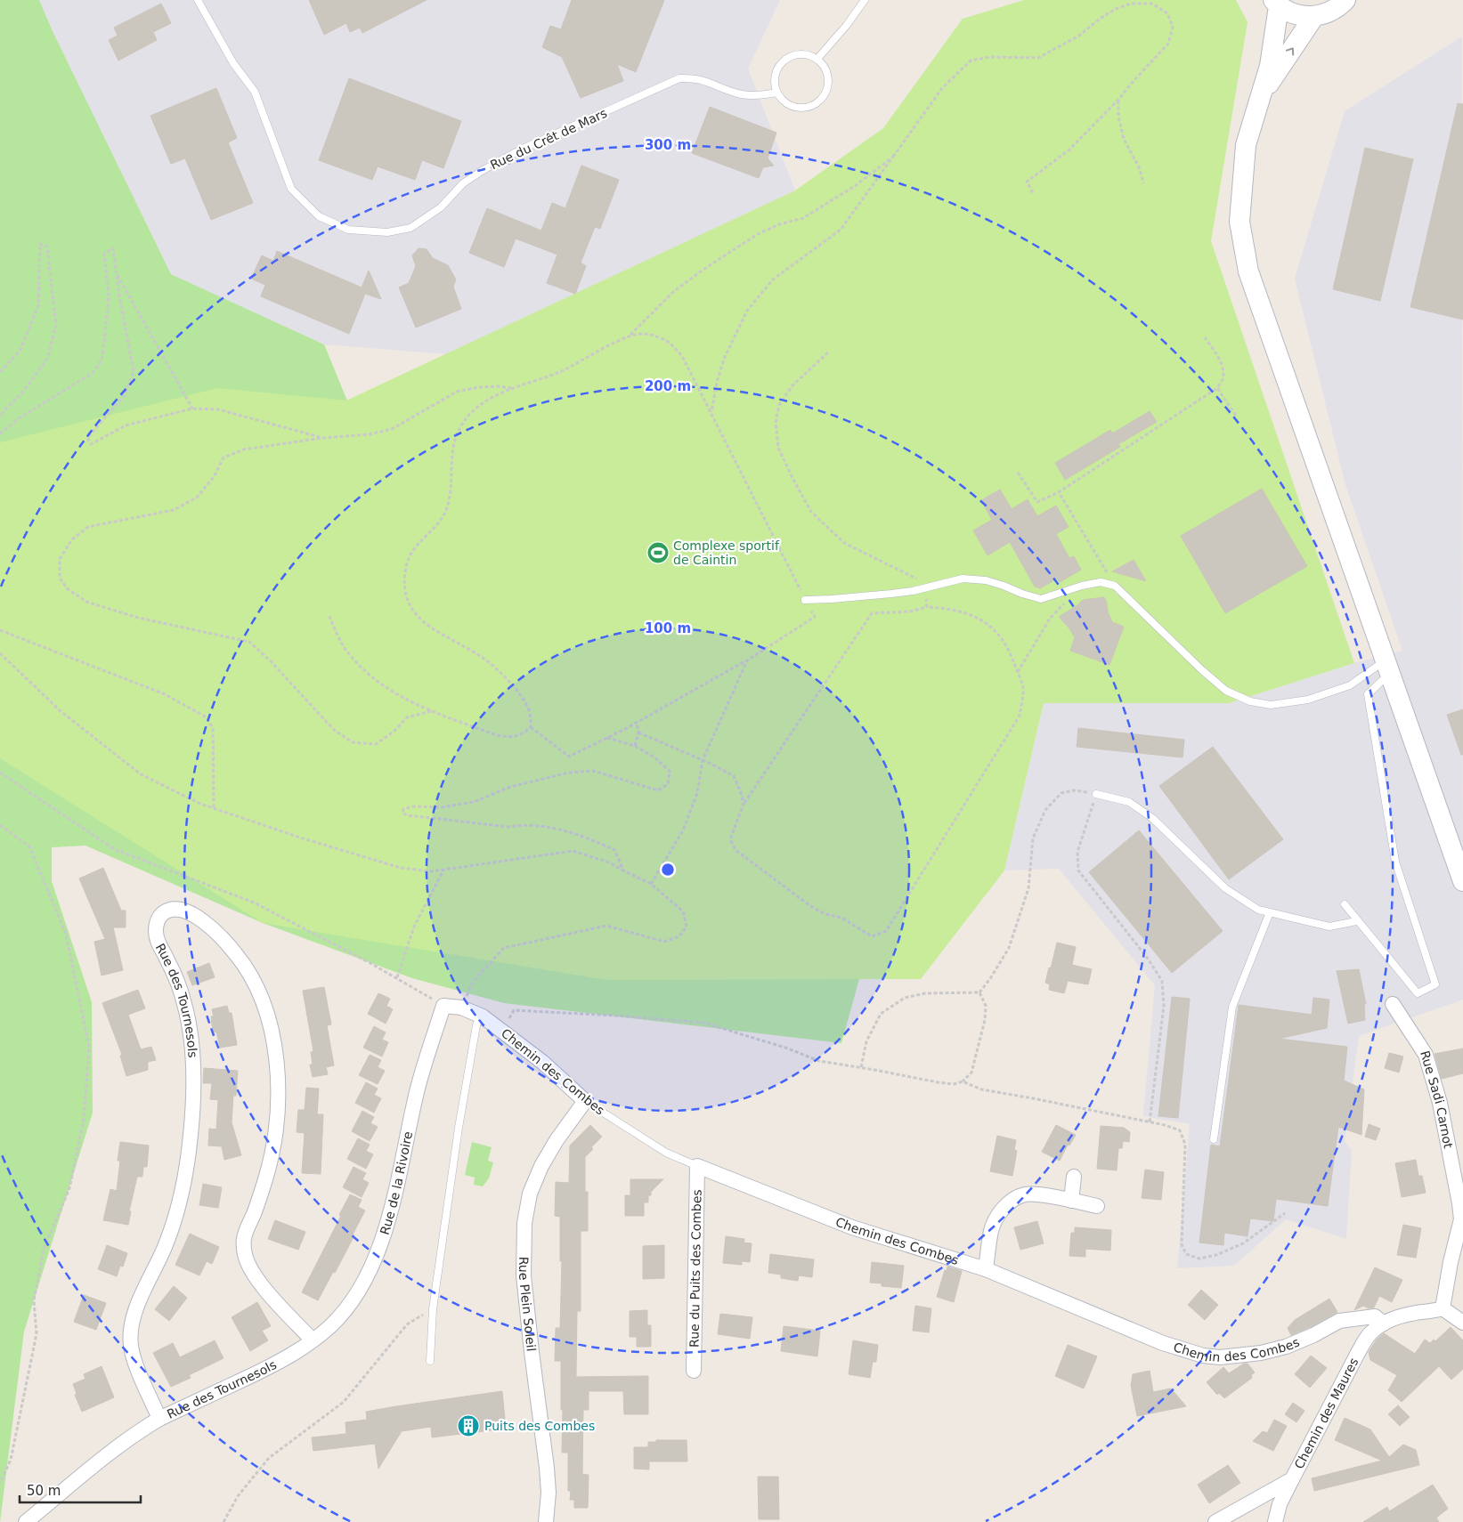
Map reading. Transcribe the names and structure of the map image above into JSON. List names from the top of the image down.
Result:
{
  "streets": {
    "street": [
      "Rue des Tournesols",
      "Chemin des Combes",
      "Rue Sadi Carnot",
      "Rue de la Rivoire",
      "Rue du Puits des Combes",
      "Rue Plein Soleil",
      "Chemin des Maures"
    ],
    "lane": ["Rue du Crêt de Mars"]
  },
  "crossings": [
    ["Rue des Tournesols", "Rue de la Rivoire"],
    ["Chemin des Combes", "Rue de la Rivoire"],
    ["Chemin des Combes", "Rue du Puits des Combes"],
    ["Chemin des Combes", "Rue Plein Soleil"],
    ["Chemin des Combes", "Chemin des Maures"]
  ],
  "places": {
    "sports": ["Complexe sportif de Caintin"],
    "building": ["Puits des Combes"]
  },
  "scale_bar": "50 m",
  "rings": ["300 m", "200 m", "100 m"]
}
